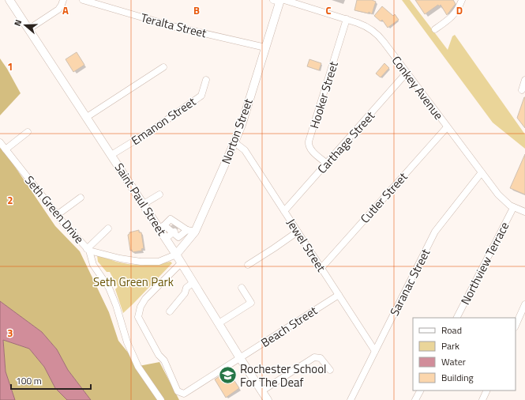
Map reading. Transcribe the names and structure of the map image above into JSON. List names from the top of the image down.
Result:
{
  "streets": {
    "main road": ["Norton Street", "Saint Paul Street"],
    "street": [
      "Teralta Street",
      "Conkey Avenue",
      "Hooker Street",
      "Emanon Street",
      "Carthage Street",
      "Cutler Street",
      "Seth Green Drive",
      "Jewel Street",
      "Northview Terrace",
      "Saranac Street",
      "Beach Street"
    ]
  },
  "crossings": [
    ["Teralta Street", "Norton Street"],
    ["Conkey Avenue", "Hooker Street"],
    ["Conkey Avenue", "Norton Street"],
    ["Conkey Avenue", "Carthage Street"],
    ["Conkey Avenue", "Cutler Street"],
    ["Conkey Avenue", "Northview Terrace"],
    ["Conkey Avenue", "Saranac Street"],
    ["Hooker Street", "Carthage Street"],
    ["Emanon Street", "Saint Paul Street"],
    ["Norton Street", "Saint Paul Street"],
    ["Norton Street", "Seth Green Drive"],
    ["Norton Street", "Jewel Street"],
    ["Carthage Street", "Jewel Street"],
    ["Cutler Street", "Jewel Street"],
    ["Saint Paul Street", "Seth Green Drive"],
    ["Saint Paul Street", "Beach Street"],
    ["Jewel Street", "Saranac Street"],
    ["Jewel Street", "Beach Street"]
  ],
  "parks": ["Seth Green Park"],
  "places": {
    "school or university": ["Rochester School For The Deaf"]
  },
  "legend": [
    "Road",
    "Park",
    "Water",
    "Building"
  ],
  "scale_bar": "100 m",
  "north": "left",
  "grid": {
    "columns": [
      "A",
      "B",
      "C",
      "D"
    ],
    "rows": ["1", "2", "3"]
  }
}
